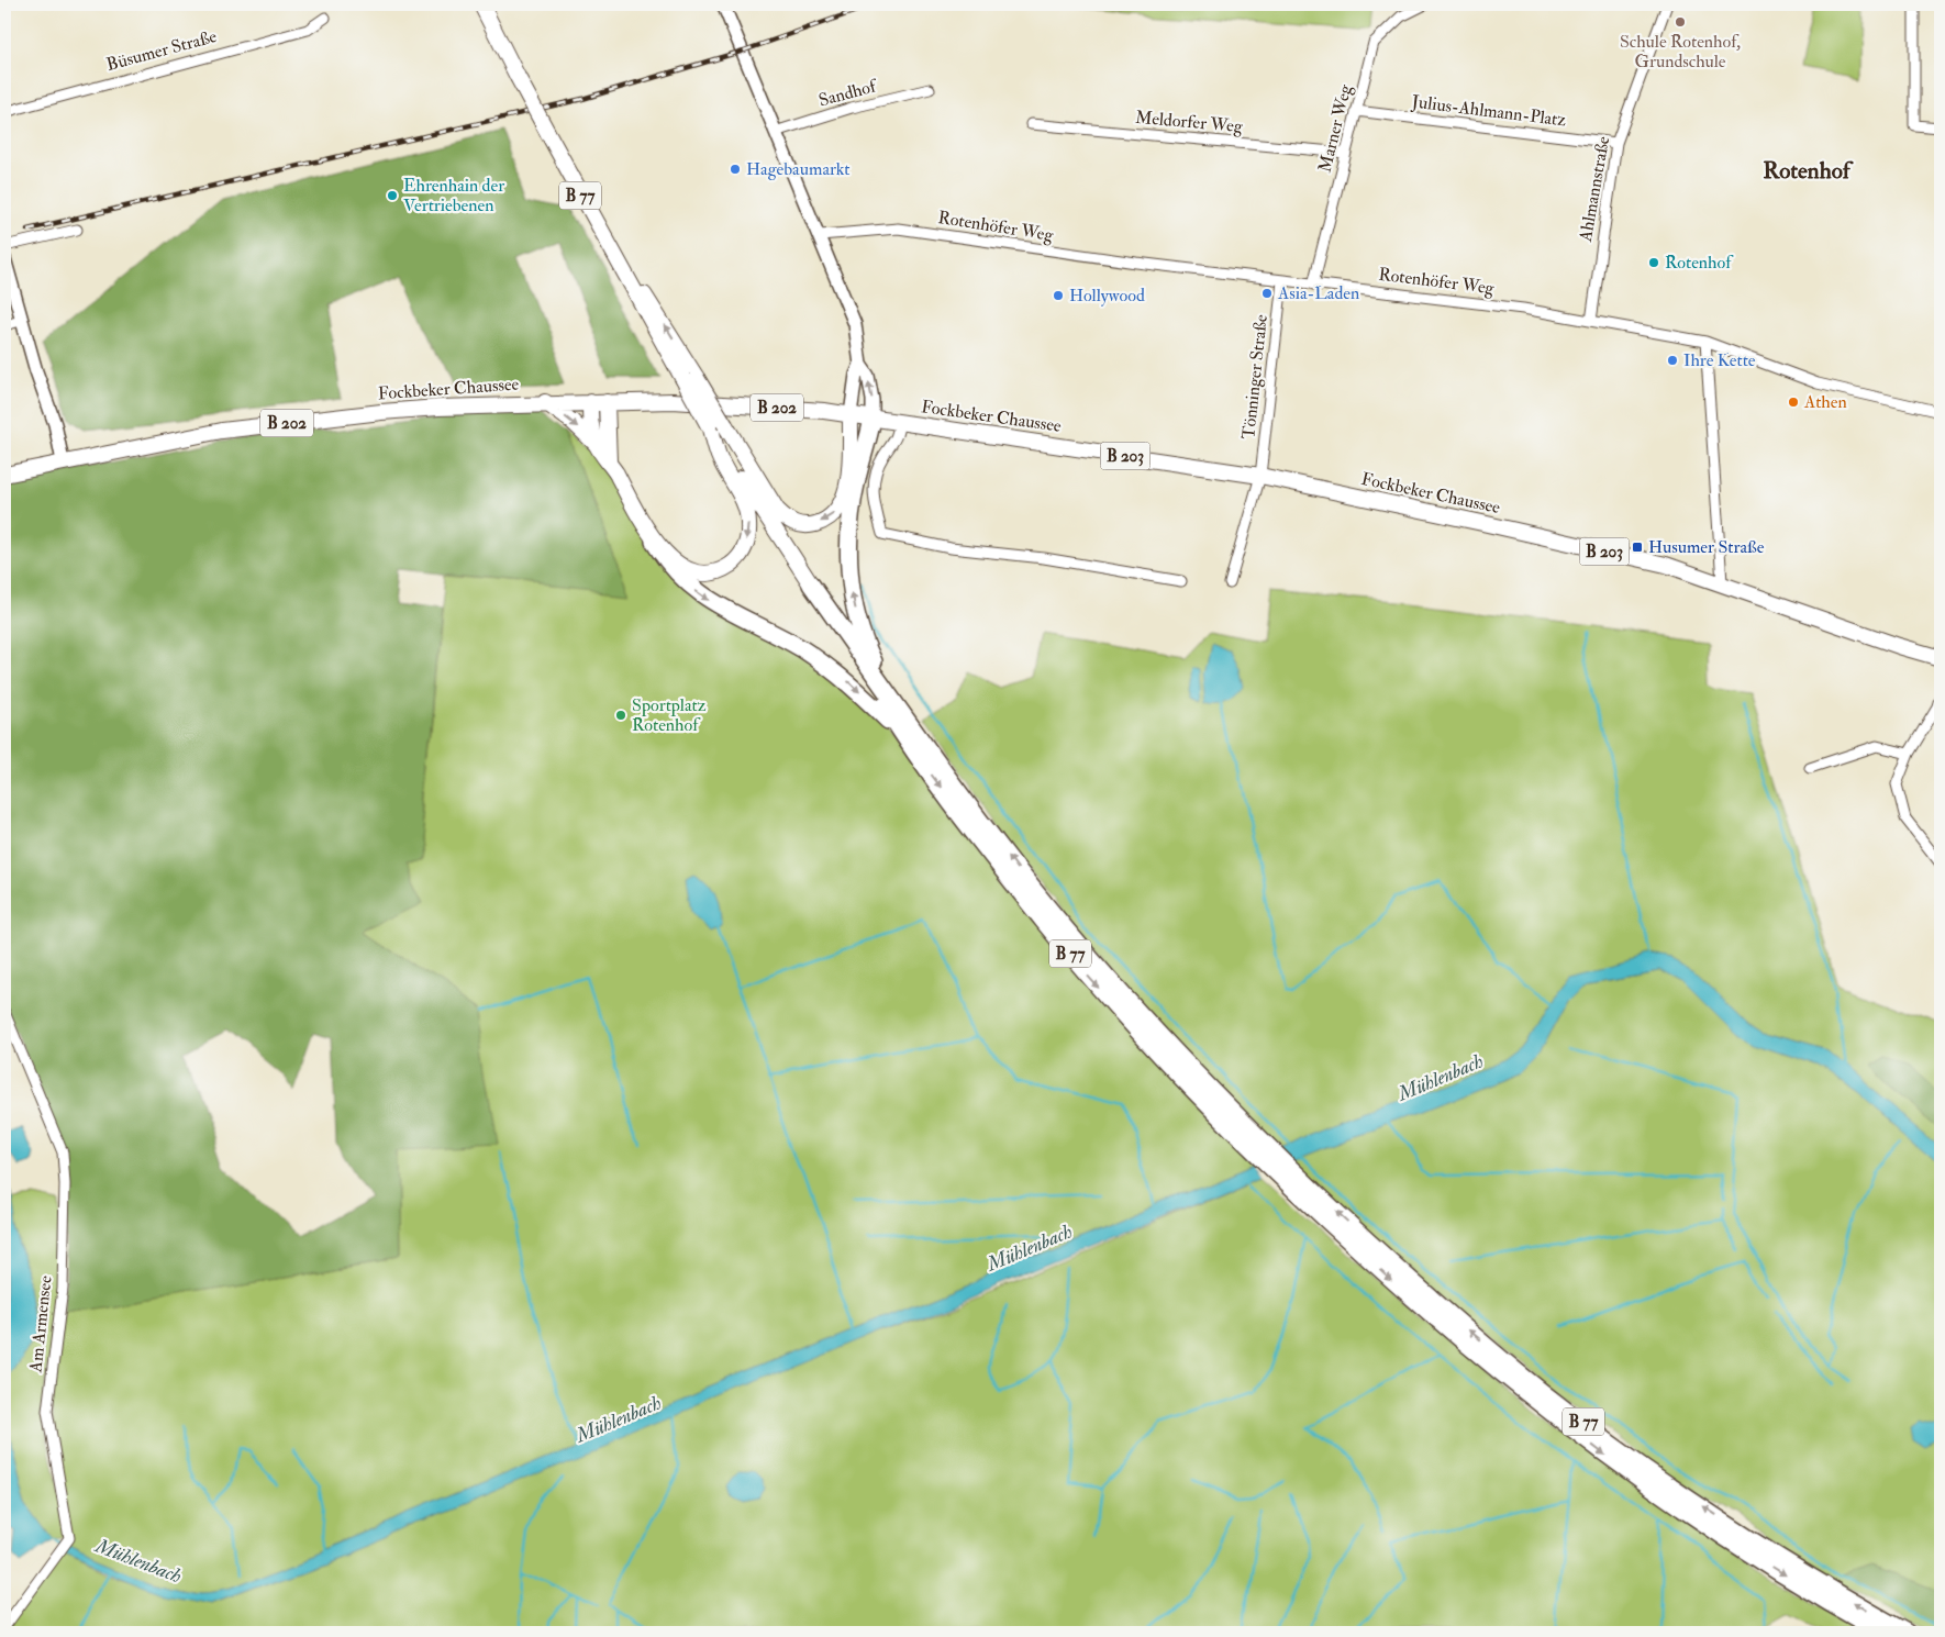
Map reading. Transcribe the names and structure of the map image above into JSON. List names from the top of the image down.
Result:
{
  "streets": {
    "highway": ["B 77"],
    "main road": ["Fockbeker Chaussee", "B 202", "B 203"],
    "street": [
      "Büsumer Straße",
      "Sandhof",
      "Julius-Ahlmann-Platz",
      "Meldorfer Weg",
      "Marner Weg",
      "Ahlmannstraße",
      "Rotenhöfer Weg",
      "Tönninger Straße",
      "Am Armensee"
    ]
  },
  "crossings": [
    ["Julius-Ahlmann-Platz", "Marner Weg"],
    ["Julius-Ahlmann-Platz", "Ahlmannstraße"],
    ["Meldorfer Weg", "Marner Weg"],
    ["Marner Weg", "Rotenhöfer Weg"],
    ["Ahlmannstraße", "Rotenhöfer Weg"],
    ["Rotenhöfer Weg", "Tönninger Straße"],
    ["Tönninger Straße", "Fockbeker Chaussee"]
  ],
  "districts": ["Rotenhof"],
  "water": ["Mühlenbach"],
  "places": {
    "other": [
      "Schule Rotenhof, Grundschule",
      "Hagebaumarkt",
      "Ehrenhain der Vertriebenen",
      "Rotenhof",
      "Asia-Laden",
      "Hollywood",
      "Ihre Kette",
      "Athen",
      "Sportplatz Rotenhof"
    ],
    "transit": ["Husumer Straße"]
  }
}
